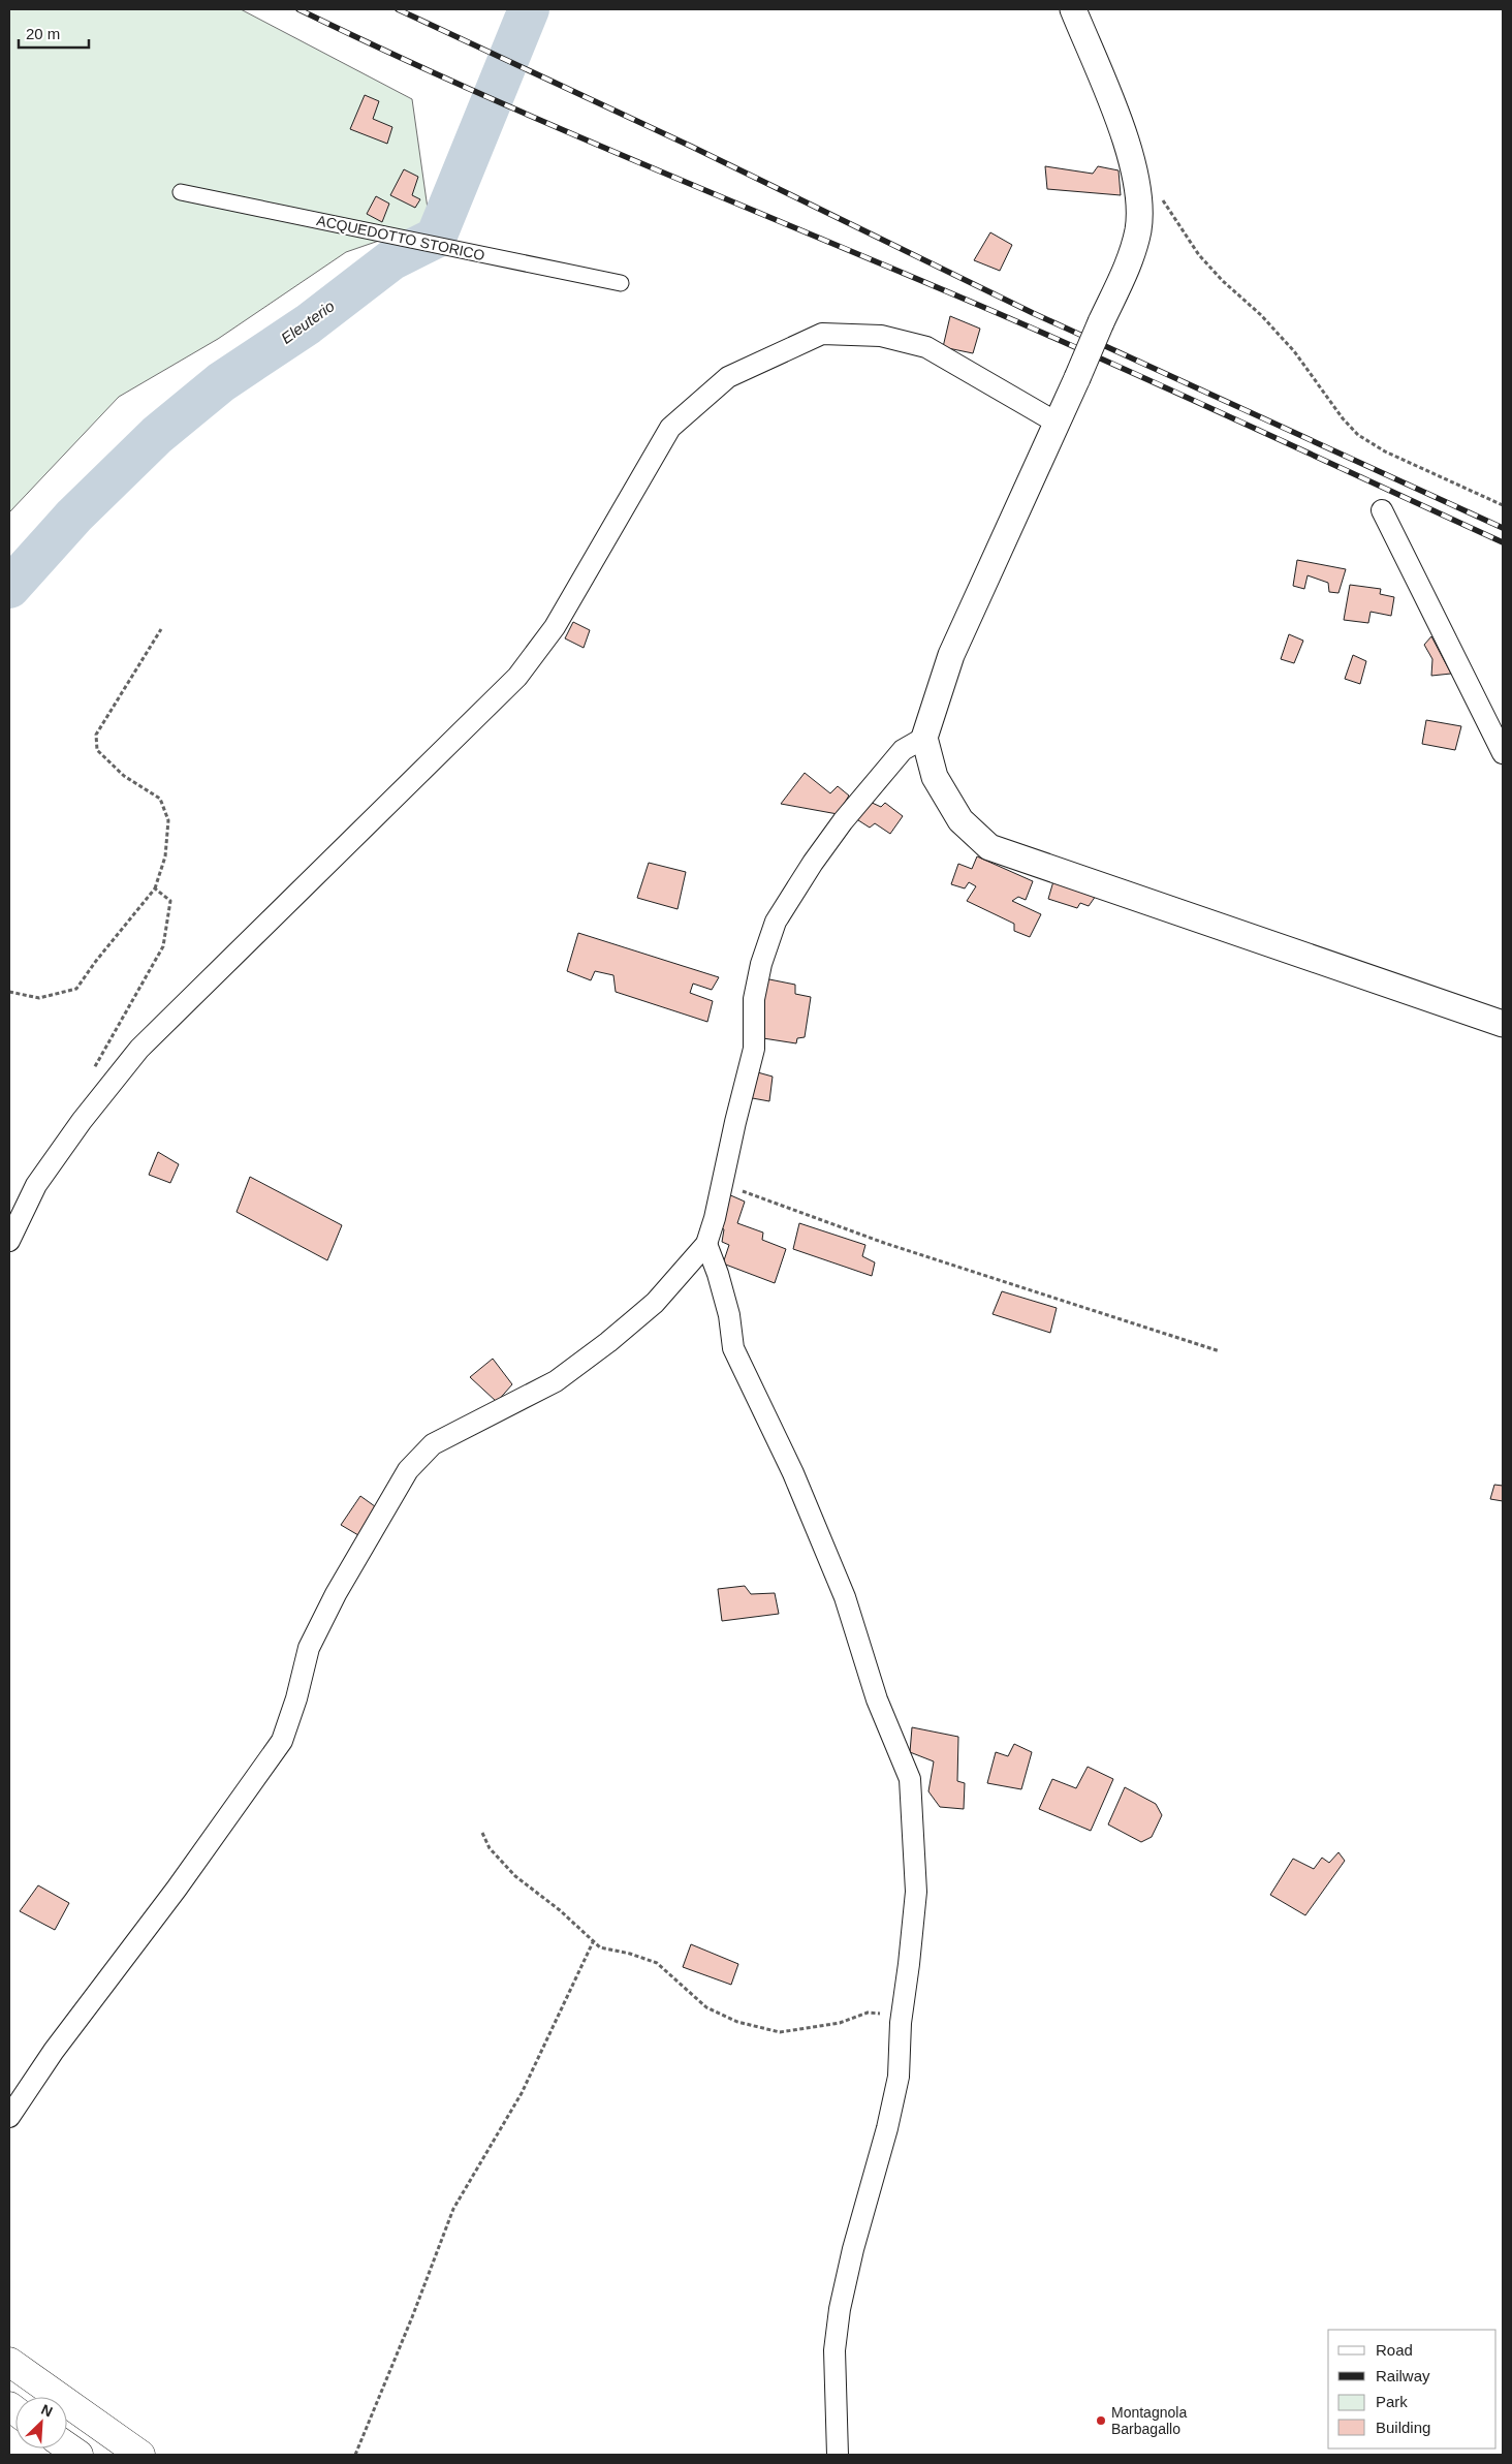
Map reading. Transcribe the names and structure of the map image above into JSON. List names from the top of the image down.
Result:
{
  "streets": {
    "street": ["ACQUEDOTTO STORICO"]
  },
  "water": ["Eleuterio"],
  "places": ["Montagnola Barbagallo"],
  "legend": [
    "Road",
    "Railway",
    "Park",
    "Building"
  ],
  "scale_bar": "20 m",
  "north": "top right"
}
